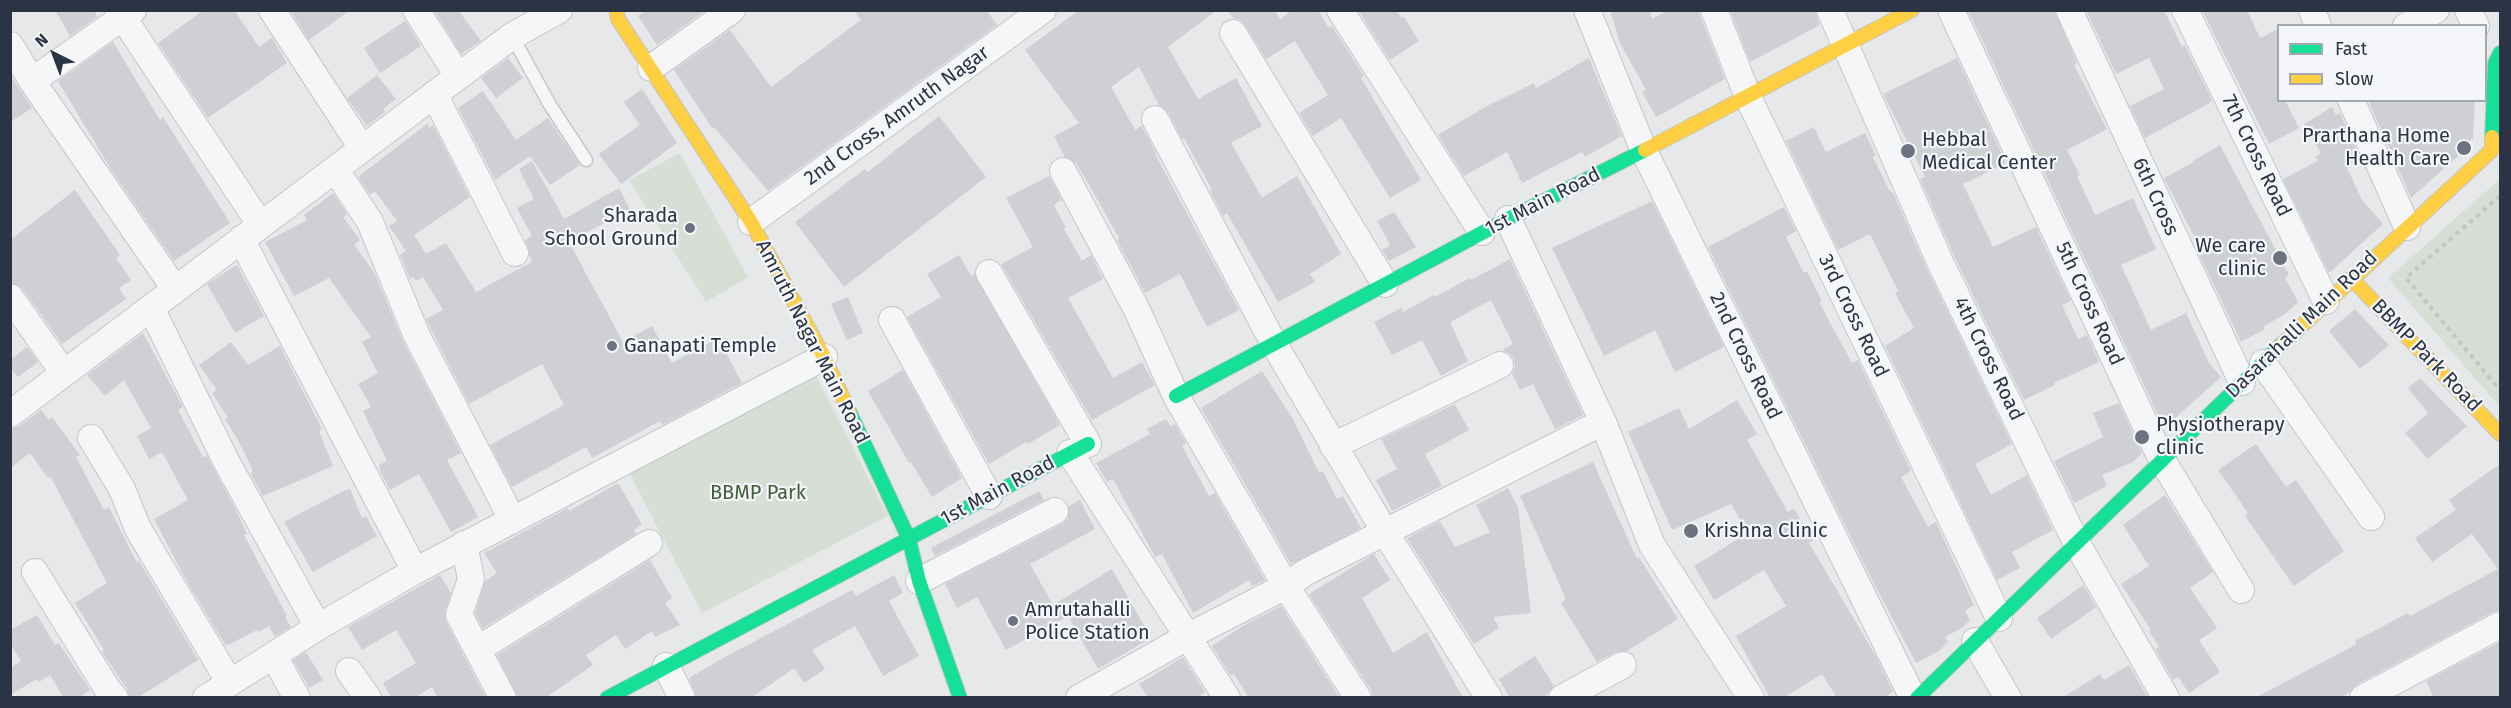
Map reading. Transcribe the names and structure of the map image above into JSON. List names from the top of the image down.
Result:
{
  "streets": {
    "street": [
      "2nd Cross, Amruth Nagar",
      "7th Cross Road",
      "6th Cross",
      "1st Main Road",
      "5th Cross Road",
      "3rd Cross Road",
      "Dasarahalli Main Road",
      "Amruth Nagar Main Road",
      "2nd Cross Road",
      "BBMP Park Road",
      "4th Cross Road"
    ]
  },
  "crossings": [
    ["2nd Cross, Amruth Nagar", "Amruth Nagar Main Road"],
    ["7th Cross Road", "Dasarahalli Main Road"],
    ["6th Cross", "Dasarahalli Main Road"],
    ["1st Main Road", "3rd Cross Road"],
    ["1st Main Road", "Amruth Nagar Main Road"],
    ["1st Main Road", "2nd Cross Road"],
    ["1st Main Road", "4th Cross Road"],
    ["5th Cross Road", "Dasarahalli Main Road"],
    ["3rd Cross Road", "Dasarahalli Main Road"],
    ["Dasarahalli Main Road", "2nd Cross Road"],
    ["Dasarahalli Main Road", "BBMP Park Road"],
    ["Dasarahalli Main Road", "4th Cross Road"]
  ],
  "parks": ["BBMP Park"],
  "places": [
    "Prarthana Home Health Care",
    "Hebbal Medical Center",
    "Sharada School Ground",
    "We care clinic",
    "Ganapati Temple",
    "Physiotherapy clinic",
    "Krishna Clinic",
    "Amrutahalli Police Station"
  ],
  "legend": ["Fast", "Slow"],
  "north": "top left"
}
